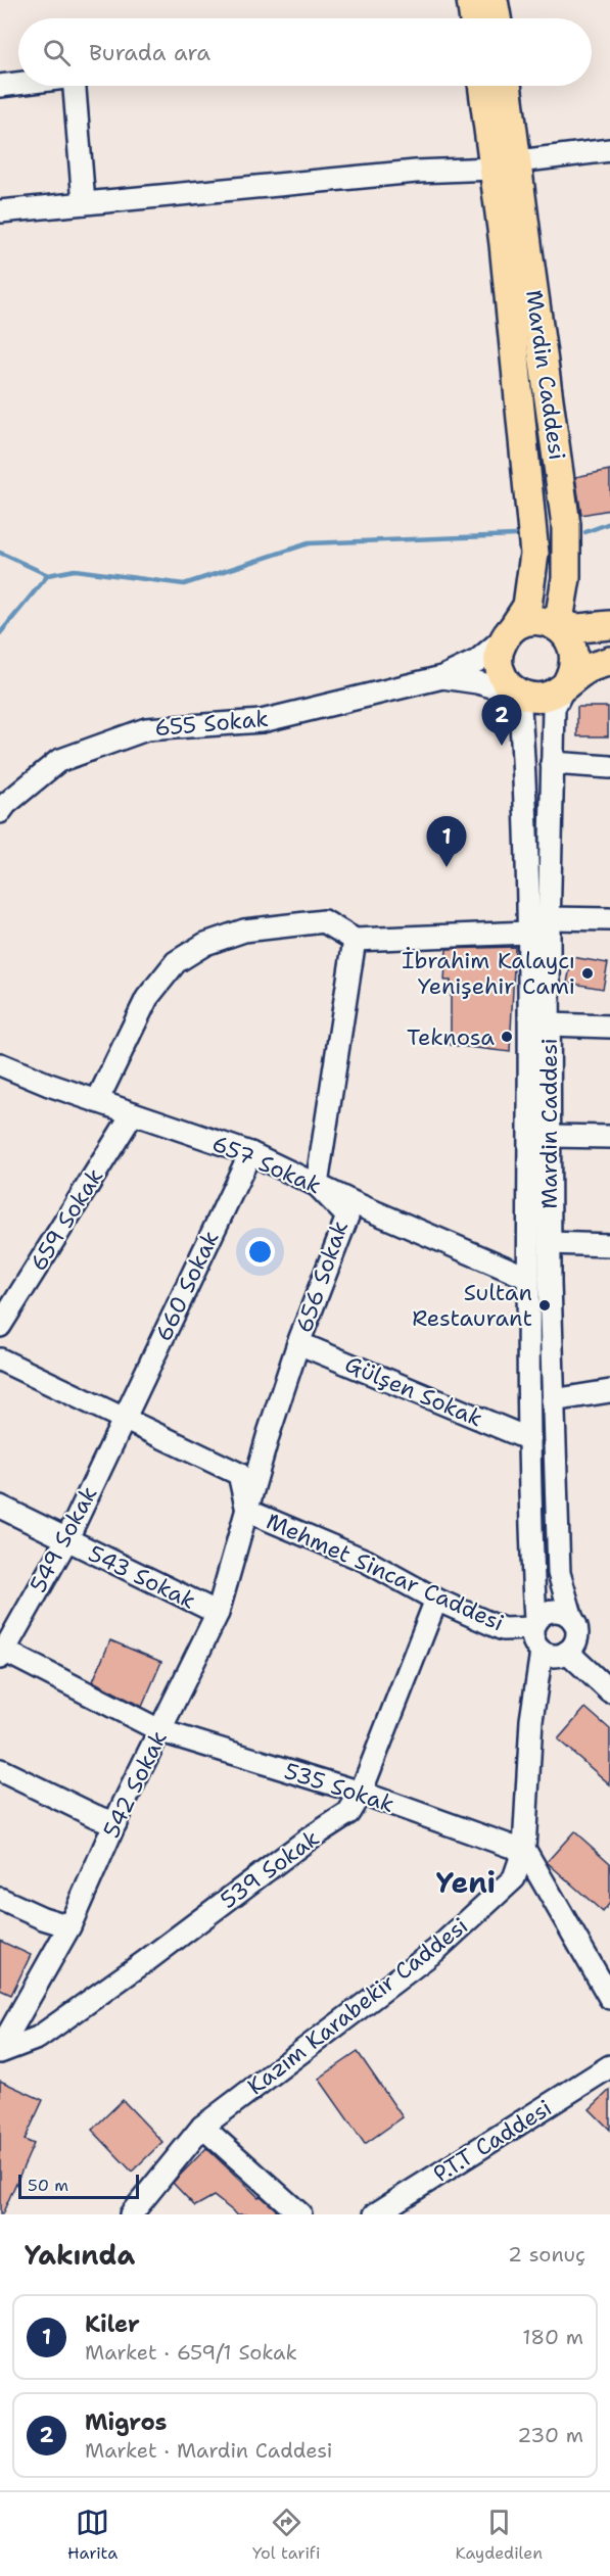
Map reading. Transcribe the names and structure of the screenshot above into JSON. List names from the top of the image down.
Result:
{
  "streets": {
    "main road": ["Mardin Caddesi"],
    "street": [
      "655 Sokak",
      "657 Sokak",
      "659 Sokak",
      "656 Sokak",
      "660 Sokak",
      "Gülşen Sokak",
      "549 Sokak",
      "Mehmet Sincar Caddesi",
      "543 Sokak",
      "542 Sokak",
      "535 Sokak",
      "539 Sokak",
      "Kazım Karabekir Caddesi",
      "P.T.T Caddesi"
    ]
  },
  "crossings": [
    ["Mardin Caddesi", "655 Sokak"],
    ["Mardin Caddesi", "657 Sokak"],
    ["Mardin Caddesi", "Gülşen Sokak"],
    ["Mardin Caddesi", "Mehmet Sincar Caddesi"],
    ["Mardin Caddesi", "Kazım Karabekir Caddesi"],
    ["657 Sokak", "659 Sokak"],
    ["657 Sokak", "656 Sokak"],
    ["657 Sokak", "660 Sokak"],
    ["656 Sokak", "Gülşen Sokak"],
    ["656 Sokak", "Mehmet Sincar Caddesi"],
    ["656 Sokak", "542 Sokak"],
    ["660 Sokak", "549 Sokak"],
    ["660 Sokak", "Mehmet Sincar Caddesi"],
    ["549 Sokak", "Mehmet Sincar Caddesi"],
    ["549 Sokak", "543 Sokak"],
    ["549 Sokak", "535 Sokak"],
    ["Mehmet Sincar Caddesi", "542 Sokak"],
    ["Mehmet Sincar Caddesi", "539 Sokak"],
    ["Mehmet Sincar Caddesi", "Kazım Karabekir Caddesi"],
    ["543 Sokak", "542 Sokak"],
    ["542 Sokak", "535 Sokak"],
    ["542 Sokak", "539 Sokak"],
    ["535 Sokak", "539 Sokak"],
    ["535 Sokak", "Kazım Karabekir Caddesi"]
  ],
  "districts": ["Yeni"],
  "places": ["İbrahim Kalaycı Yenişehir Cami", "Teknosa", "Sultan Restaurant"],
  "scale_bar": "50 m",
  "page": {
    "search": "Burada ara",
    "pins": ["2", "1"],
    "scale": "50 m",
    "heading": ["Yakında", "2 sonuç"],
    "list": [
      {
        "mark": "1",
        "name": "Kiler",
        "note": "Market · 659/1 Sokak",
        "value": "180 m"
      },
      {
        "mark": "2",
        "name": "Migros",
        "note": "Market · Mardin Caddesi",
        "value": "230 m"
      }
    ],
    "nav": ["Harita", "Yol tarifi", "Kaydedilen"]
  }
}
